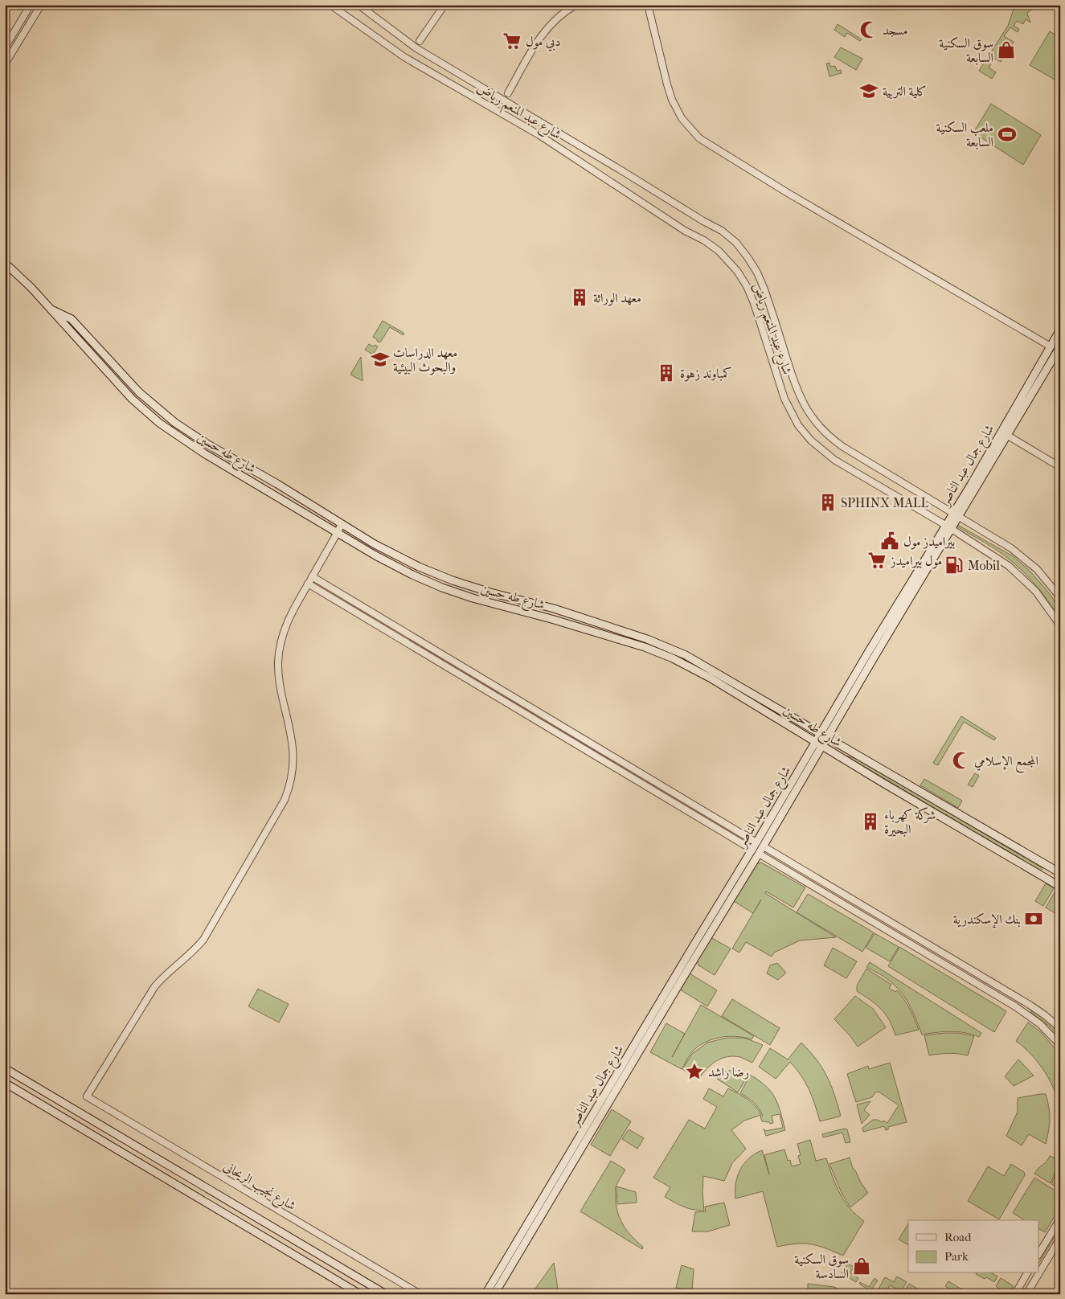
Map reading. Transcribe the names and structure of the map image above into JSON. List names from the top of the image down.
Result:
{
  "streets": {
    "main road": ["شارع طه حسين", "شارع جمال عبد الناصر"],
    "street": ["شارع عبد المنعم رياض", "شارع نجيب الريحانى"]
  },
  "crossings": [
    ["شارع عبد المنعم رياض", "شارع جمال عبد الناصر"],
    ["شارع طه حسين", "شارع جمال عبد الناصر"]
  ],
  "places": {
    "mosque": ["مسجد", "المجمع الإسلامي"],
    "supermarket": ["دبي مول", "مول بيراميدز"],
    "shop": ["سوق السكنية السابعة", "سوق السكنية السادسة"],
    "school or university": ["كلية التربية", "معهد الدراسات والبحوث البيئية"],
    "sports": ["ملعب السكنية السابعة"],
    "building": [
      "معهد الوراثة",
      "كمباوند زهوة",
      "SPHINX MALL",
      "شركة كهرباء البحيرة"
    ],
    "public building": ["بيراميدز مول"],
    "fuel station": ["Mobil"],
    "bank": ["بنك الإسكندرية"],
    "place": ["رضا راشد"]
  },
  "legend": ["Road", "Park"]
}
